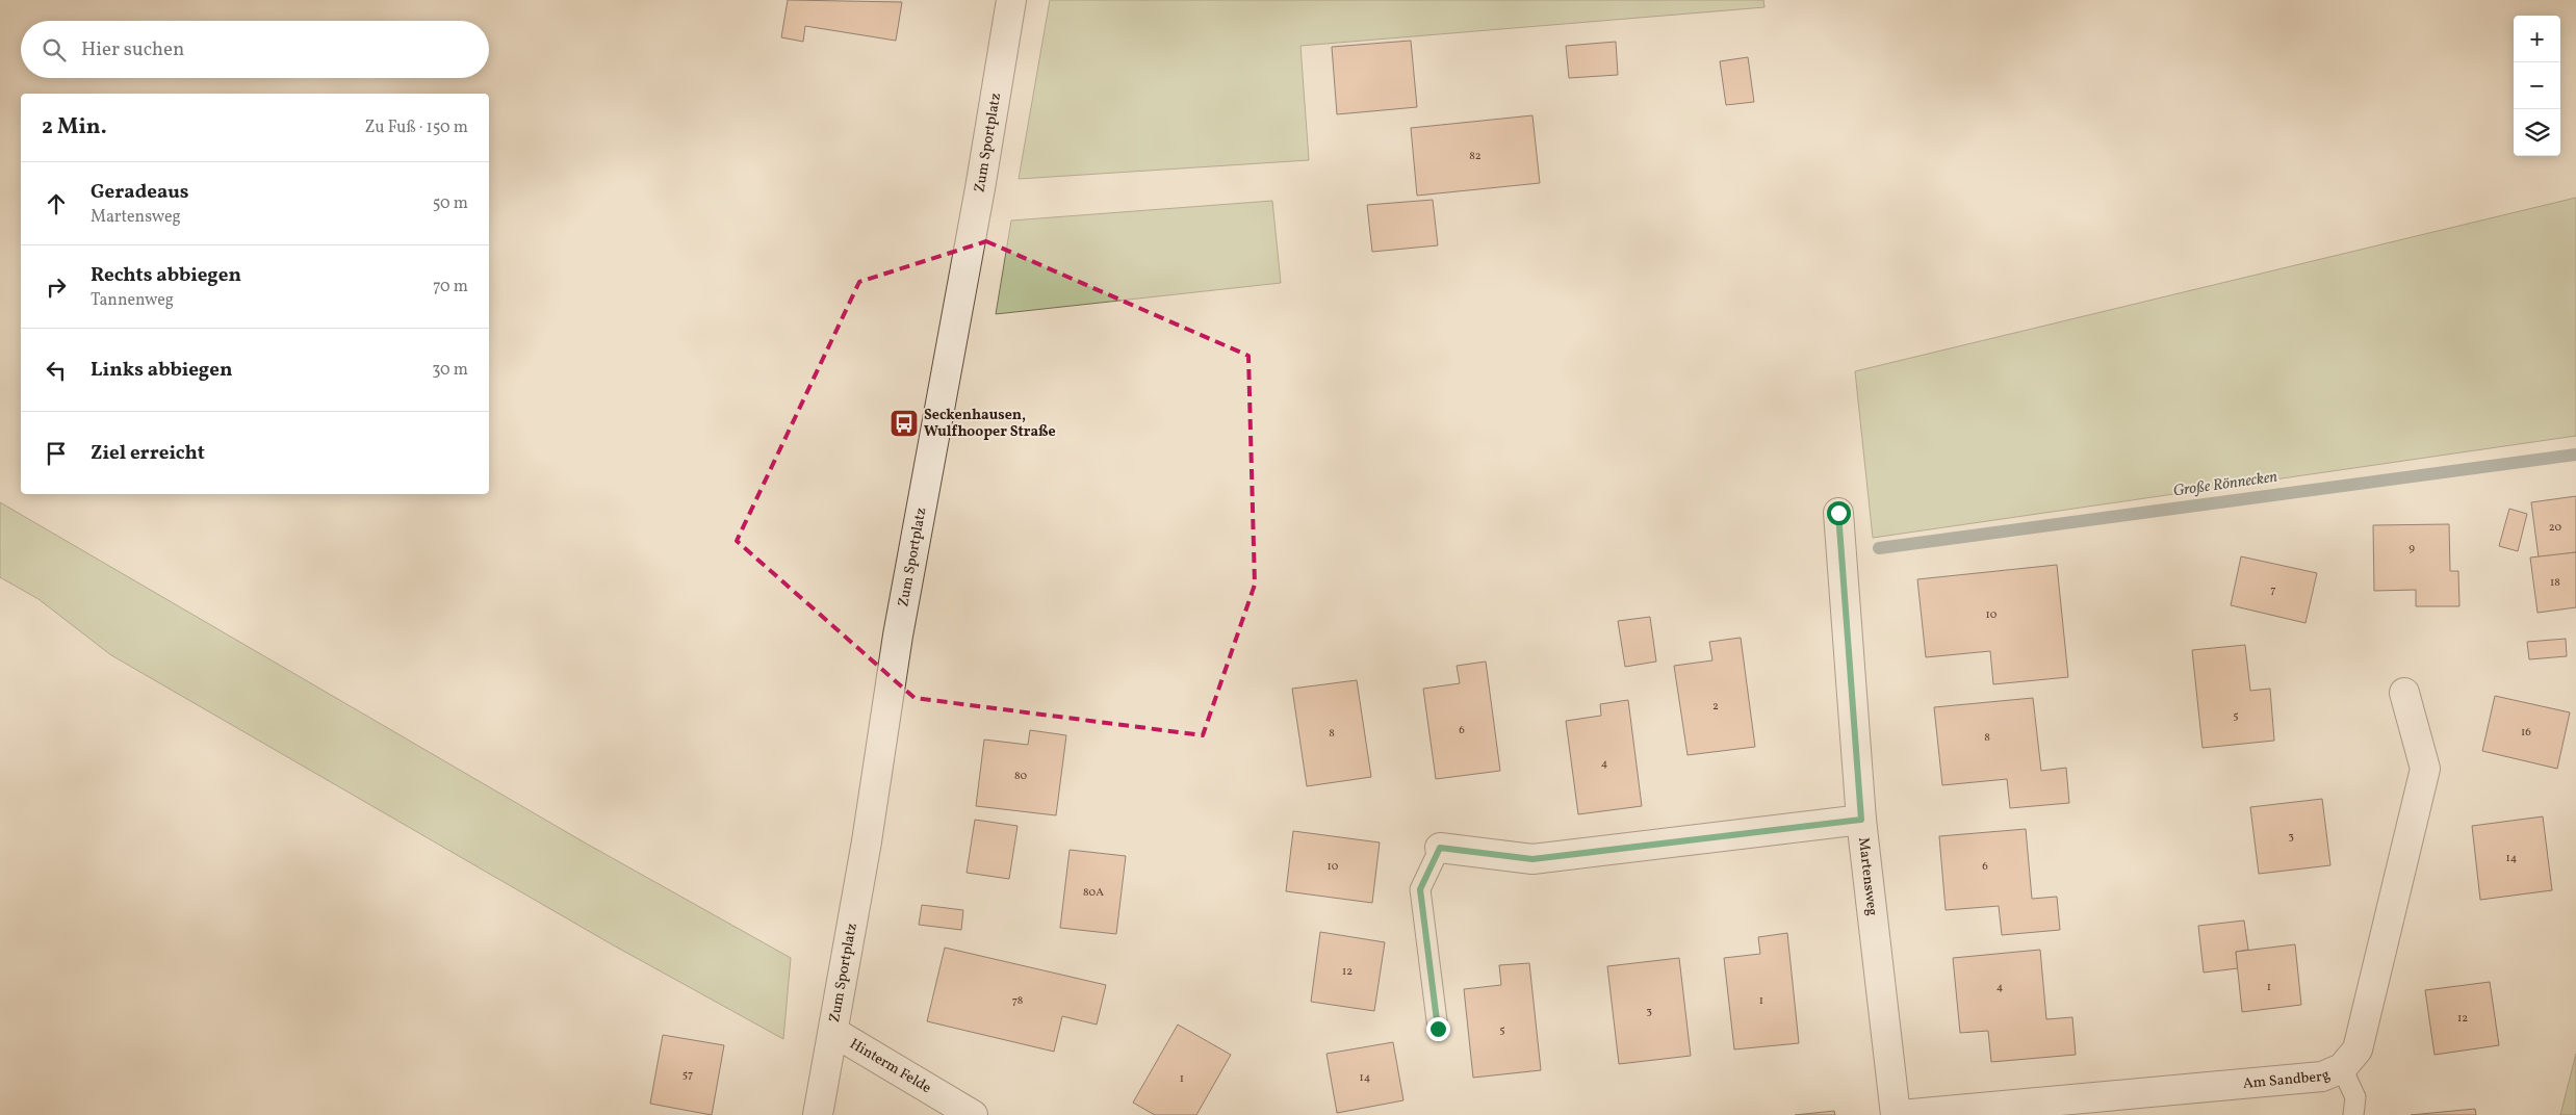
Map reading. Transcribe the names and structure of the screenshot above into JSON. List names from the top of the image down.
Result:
{
  "streets": {
    "street": [
      "Zum Sportplatz",
      "Martensweg",
      "Hinterm Felde",
      "Am Sandberg"
    ]
  },
  "crossings": [
    ["Zum Sportplatz", "Hinterm Felde"]
  ],
  "water": ["Große Rönnecken"],
  "places": {
    "bus stop": ["Seckenhausen, Wulfhooper Straße"]
  },
  "house_numbers": [
    "82",
    "20",
    "9",
    "18",
    "7",
    "10",
    "2",
    "5",
    "6",
    "16",
    "8",
    "8",
    "4",
    "80",
    "3",
    "14",
    "10",
    "6",
    "80A",
    "12",
    "4",
    "1",
    "78",
    "1",
    "3",
    "12",
    "5",
    "57",
    "14",
    "1"
  ],
  "page": {
    "map_buttons": ["+", "−"],
    "search": "Hier suchen",
    "heading": ["2 Min.", "Zu Fuß · 150 m"],
    "list": [
      ["Geradeaus", "Martensweg", "50 m"],
      ["Rechts abbiegen", "Tannenweg", "70 m"],
      ["Links abbiegen", "30 m"],
      "Ziel erreicht"
    ]
  }
}
